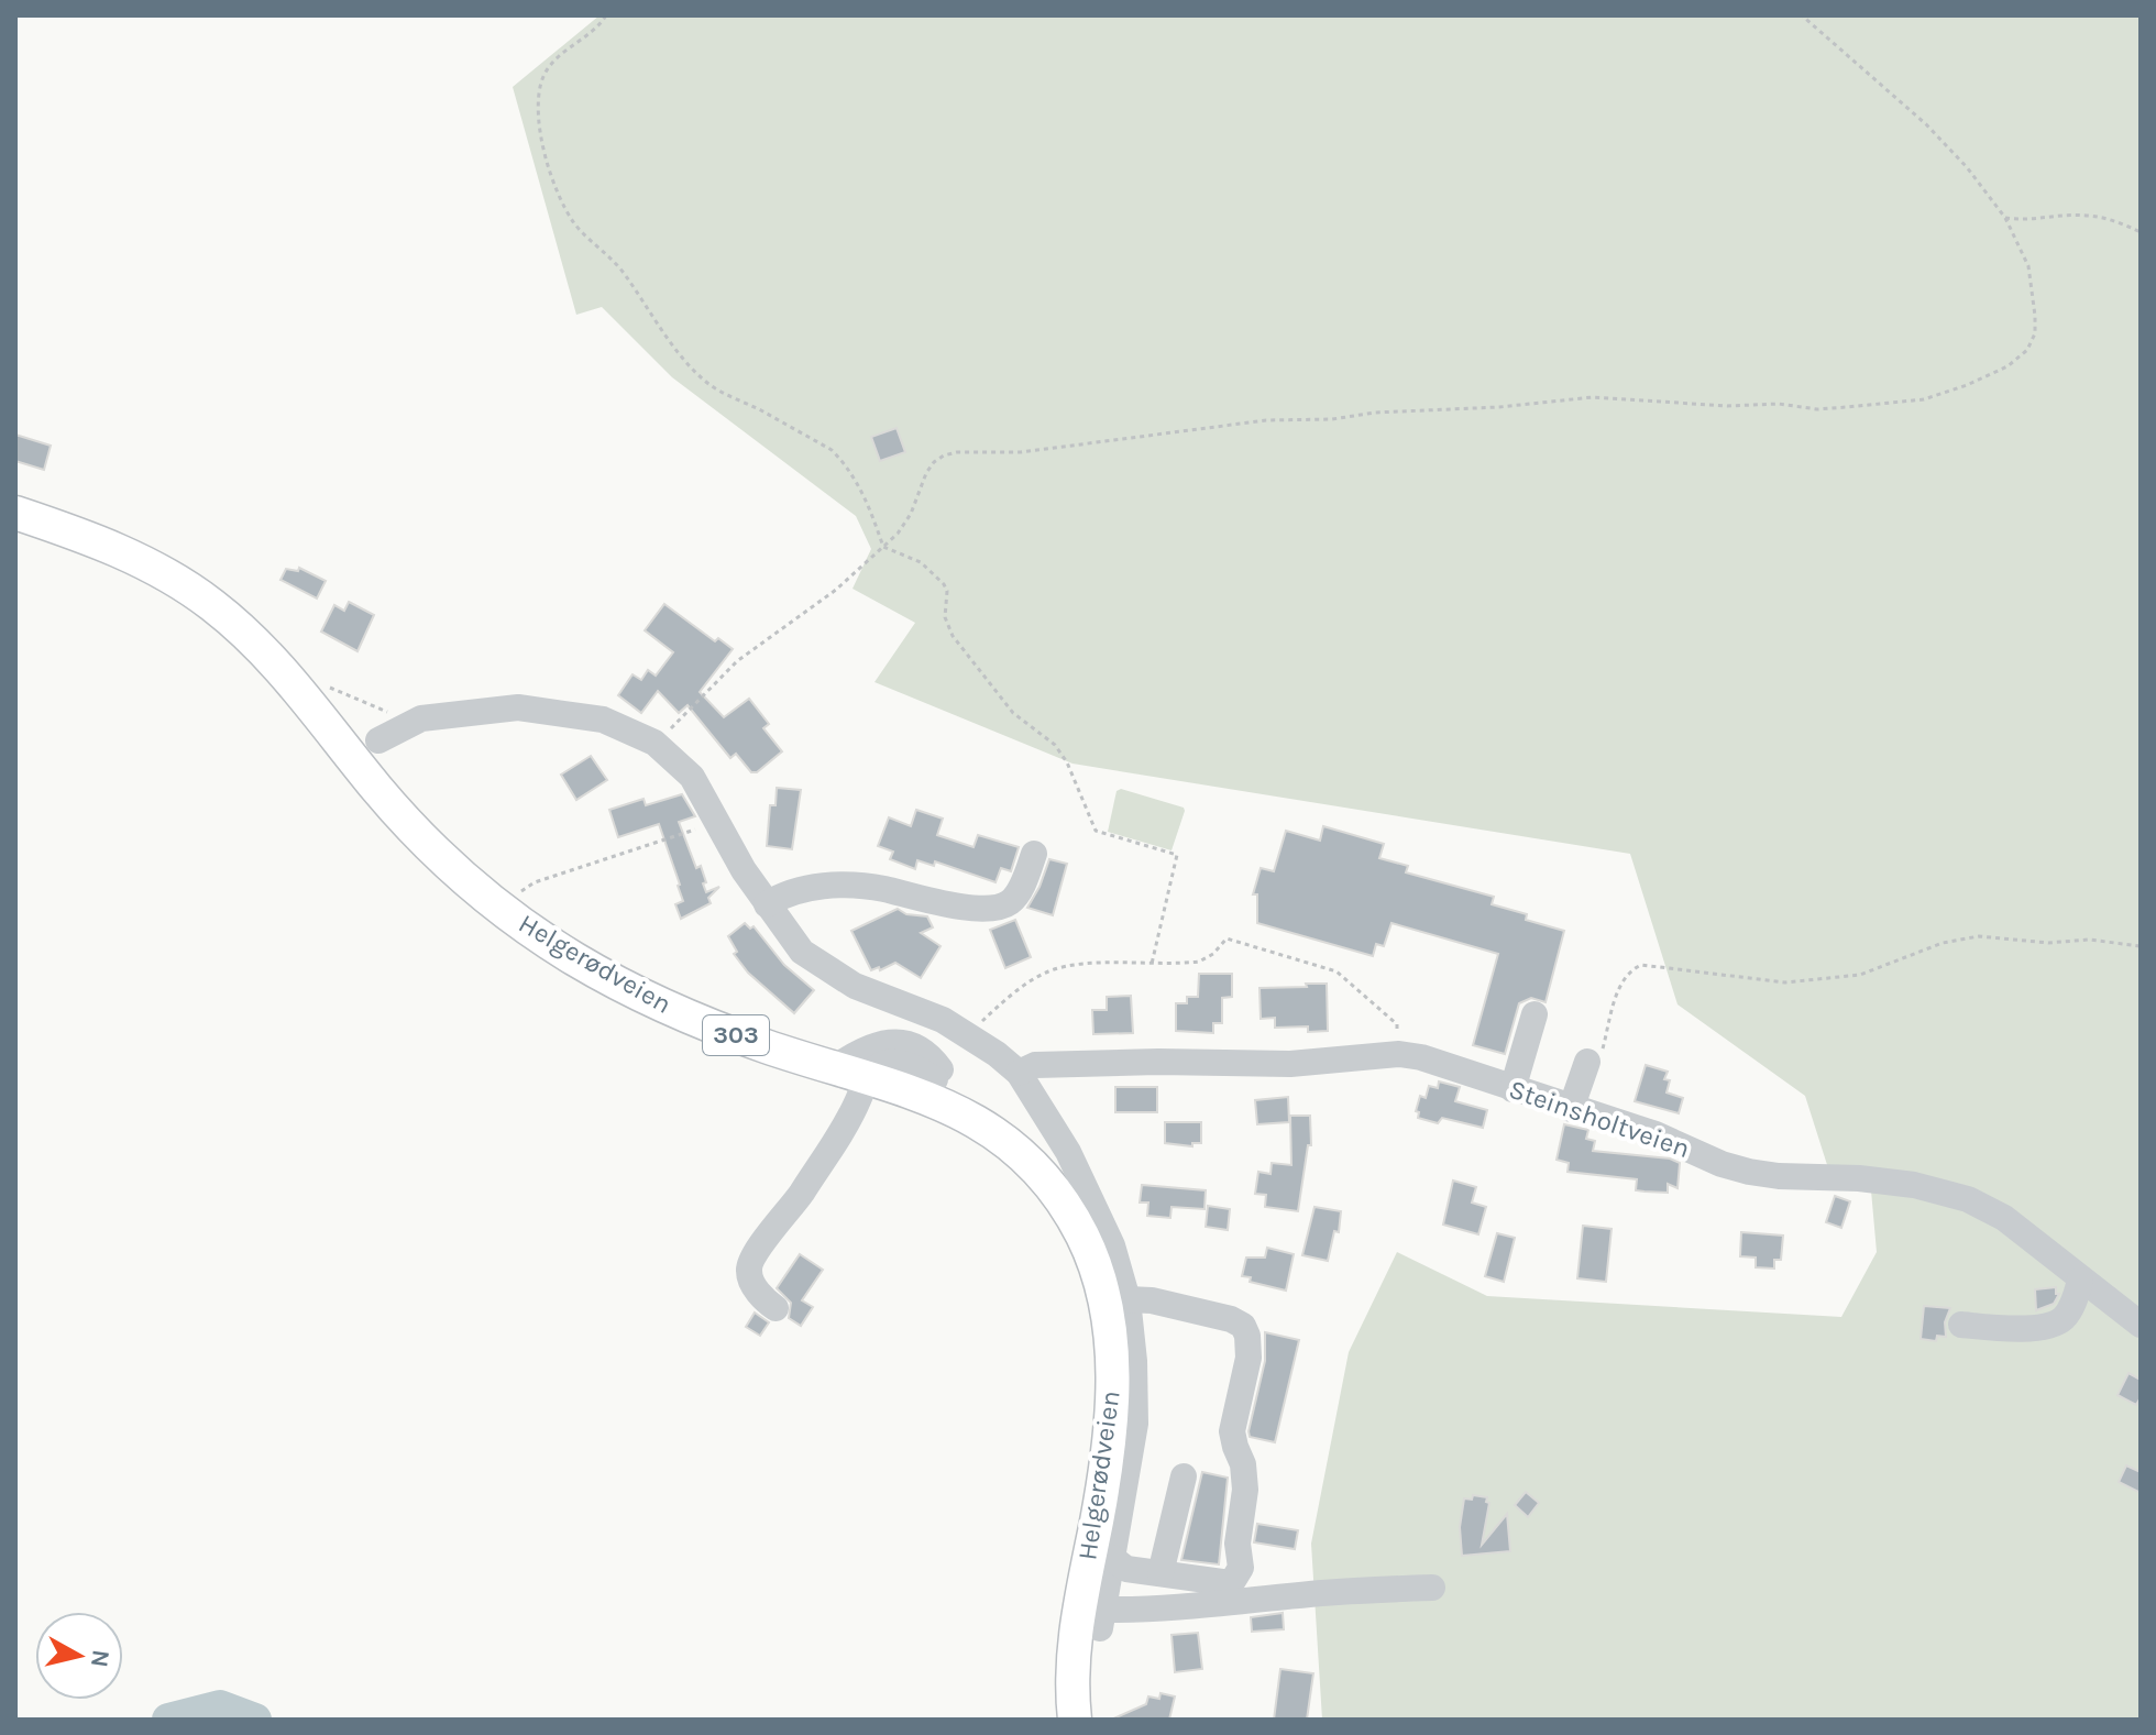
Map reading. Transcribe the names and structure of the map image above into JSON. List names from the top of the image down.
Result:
{
  "streets": {
    "main road": ["Helgerødveien", "303"],
    "street": ["Steinsholtveien"]
  },
  "north": "right"
}
